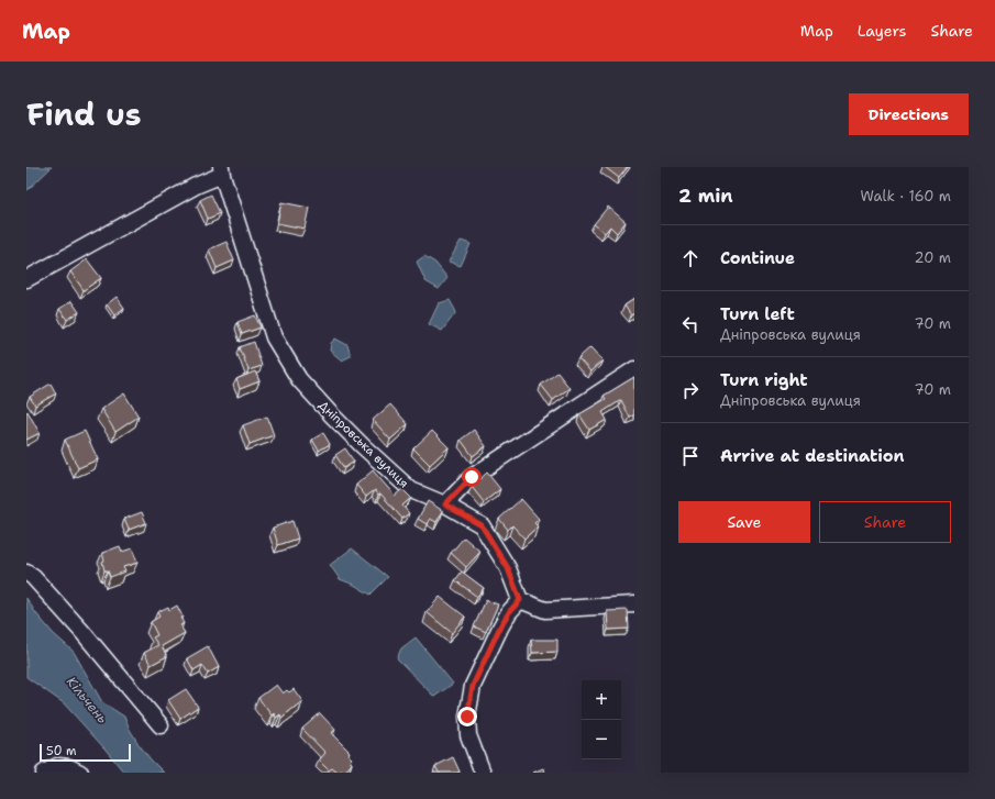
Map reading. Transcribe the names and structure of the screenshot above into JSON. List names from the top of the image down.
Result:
{
  "streets": {
    "street": ["Дніпровська вулиця"]
  },
  "water": ["Кільчень"],
  "scale_bar": "50 m",
  "page": {
    "header": "Map",
    "nav": ["Map", "Layers", "Share"],
    "title": "Find us",
    "buttons": [
      "Directions",
      ["Save", "Share"]
    ],
    "heading": ["2 min", "Walk · 160 m"],
    "list": [
      ["Continue", "20 m"],
      ["Turn left", "Дніпровська вулиця", "70 m"],
      ["Turn right", "Дніпровська вулиця", "70 m"],
      "Arrive at destination"
    ],
    "map_buttons": ["+", "−"],
    "scale": "50 m"
  }
}
